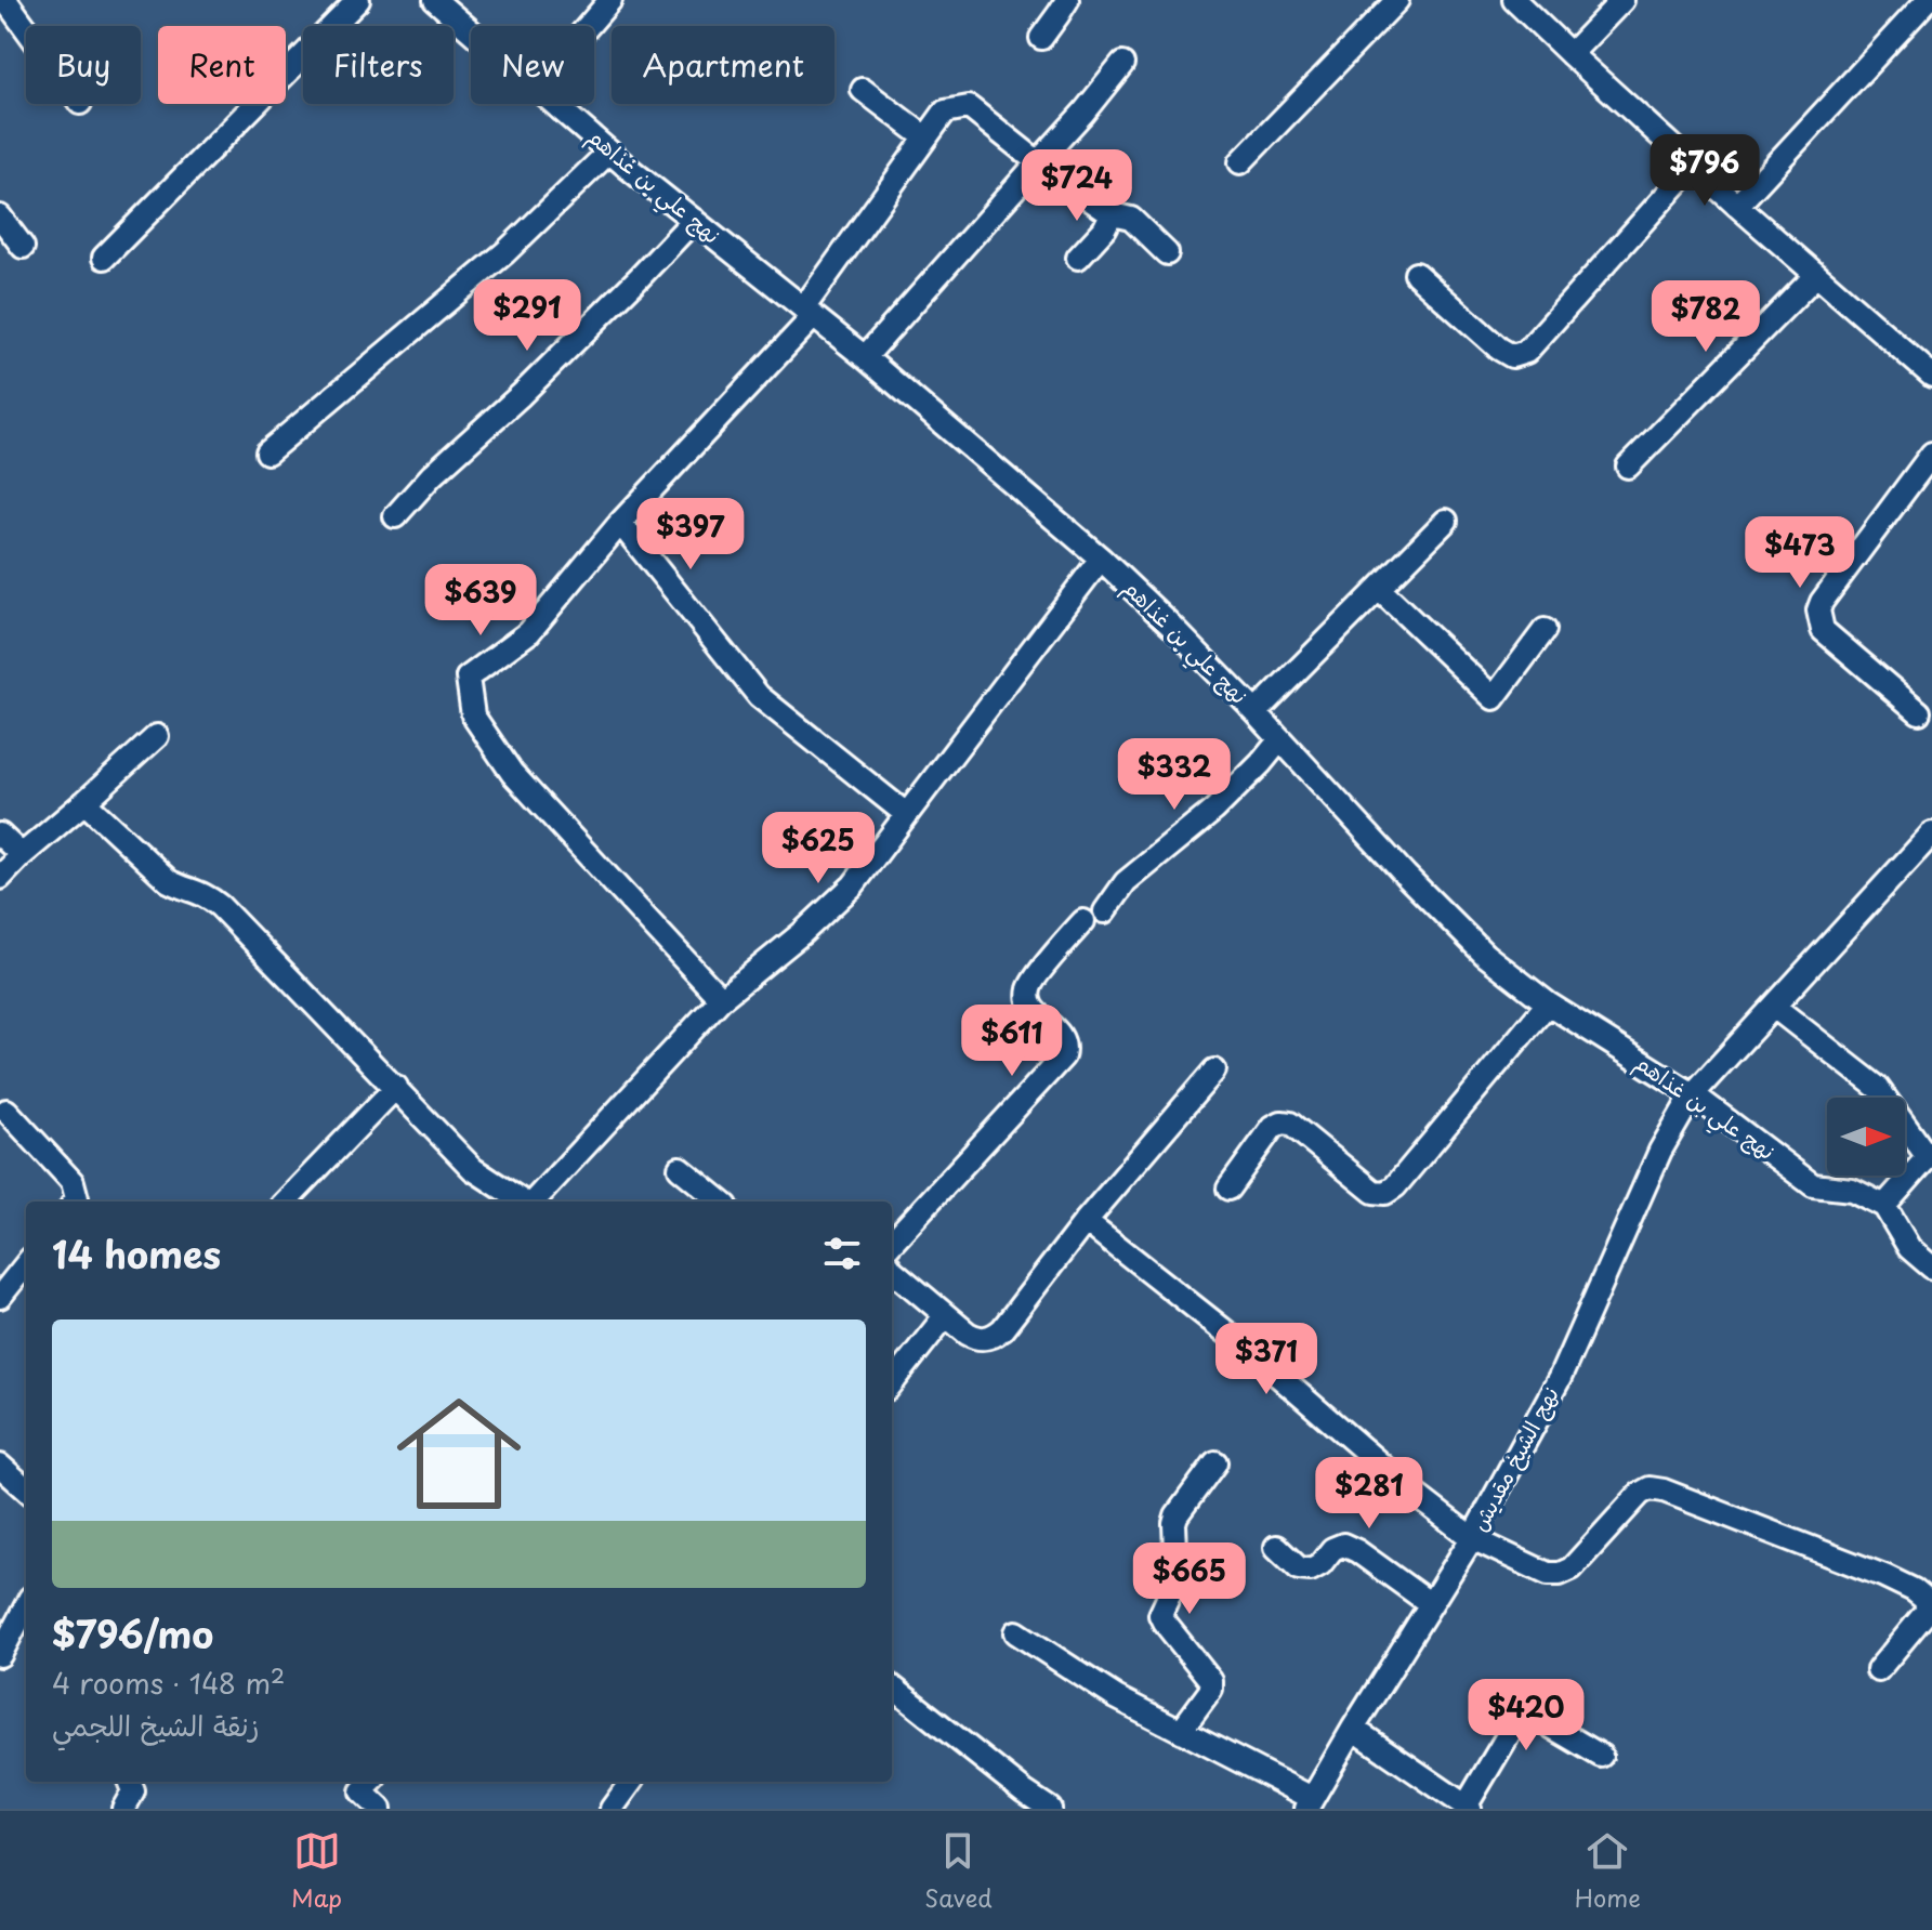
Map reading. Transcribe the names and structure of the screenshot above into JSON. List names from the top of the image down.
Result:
{
  "streets": {
    "street": ["نهج علي بن غذاهم", "نهج الشيخ مقديش"]
  },
  "crossings": [
    ["نهج علي بن غذاهم", "نهج الشيخ مقديش"]
  ],
  "north": "right",
  "page": {
    "chip": [
      "Buy",
      "Rent",
      "Filters",
      "New",
      "Apartment"
    ],
    "price": [
      "$796",
      "$724",
      "$291",
      "$782",
      "$397",
      "$473",
      "$639",
      "$332",
      "$625",
      "$611",
      "$371",
      "$281",
      "$665",
      "$420"
    ],
    "heading": "14 homes",
    "list": [
      {
        "name": "$796/mo",
        "note": "4 rooms · 148 m² · زنقة الشيخ اللجمي"
      }
    ],
    "tabs": ["Map", "Saved", "Home"]
  }
}
